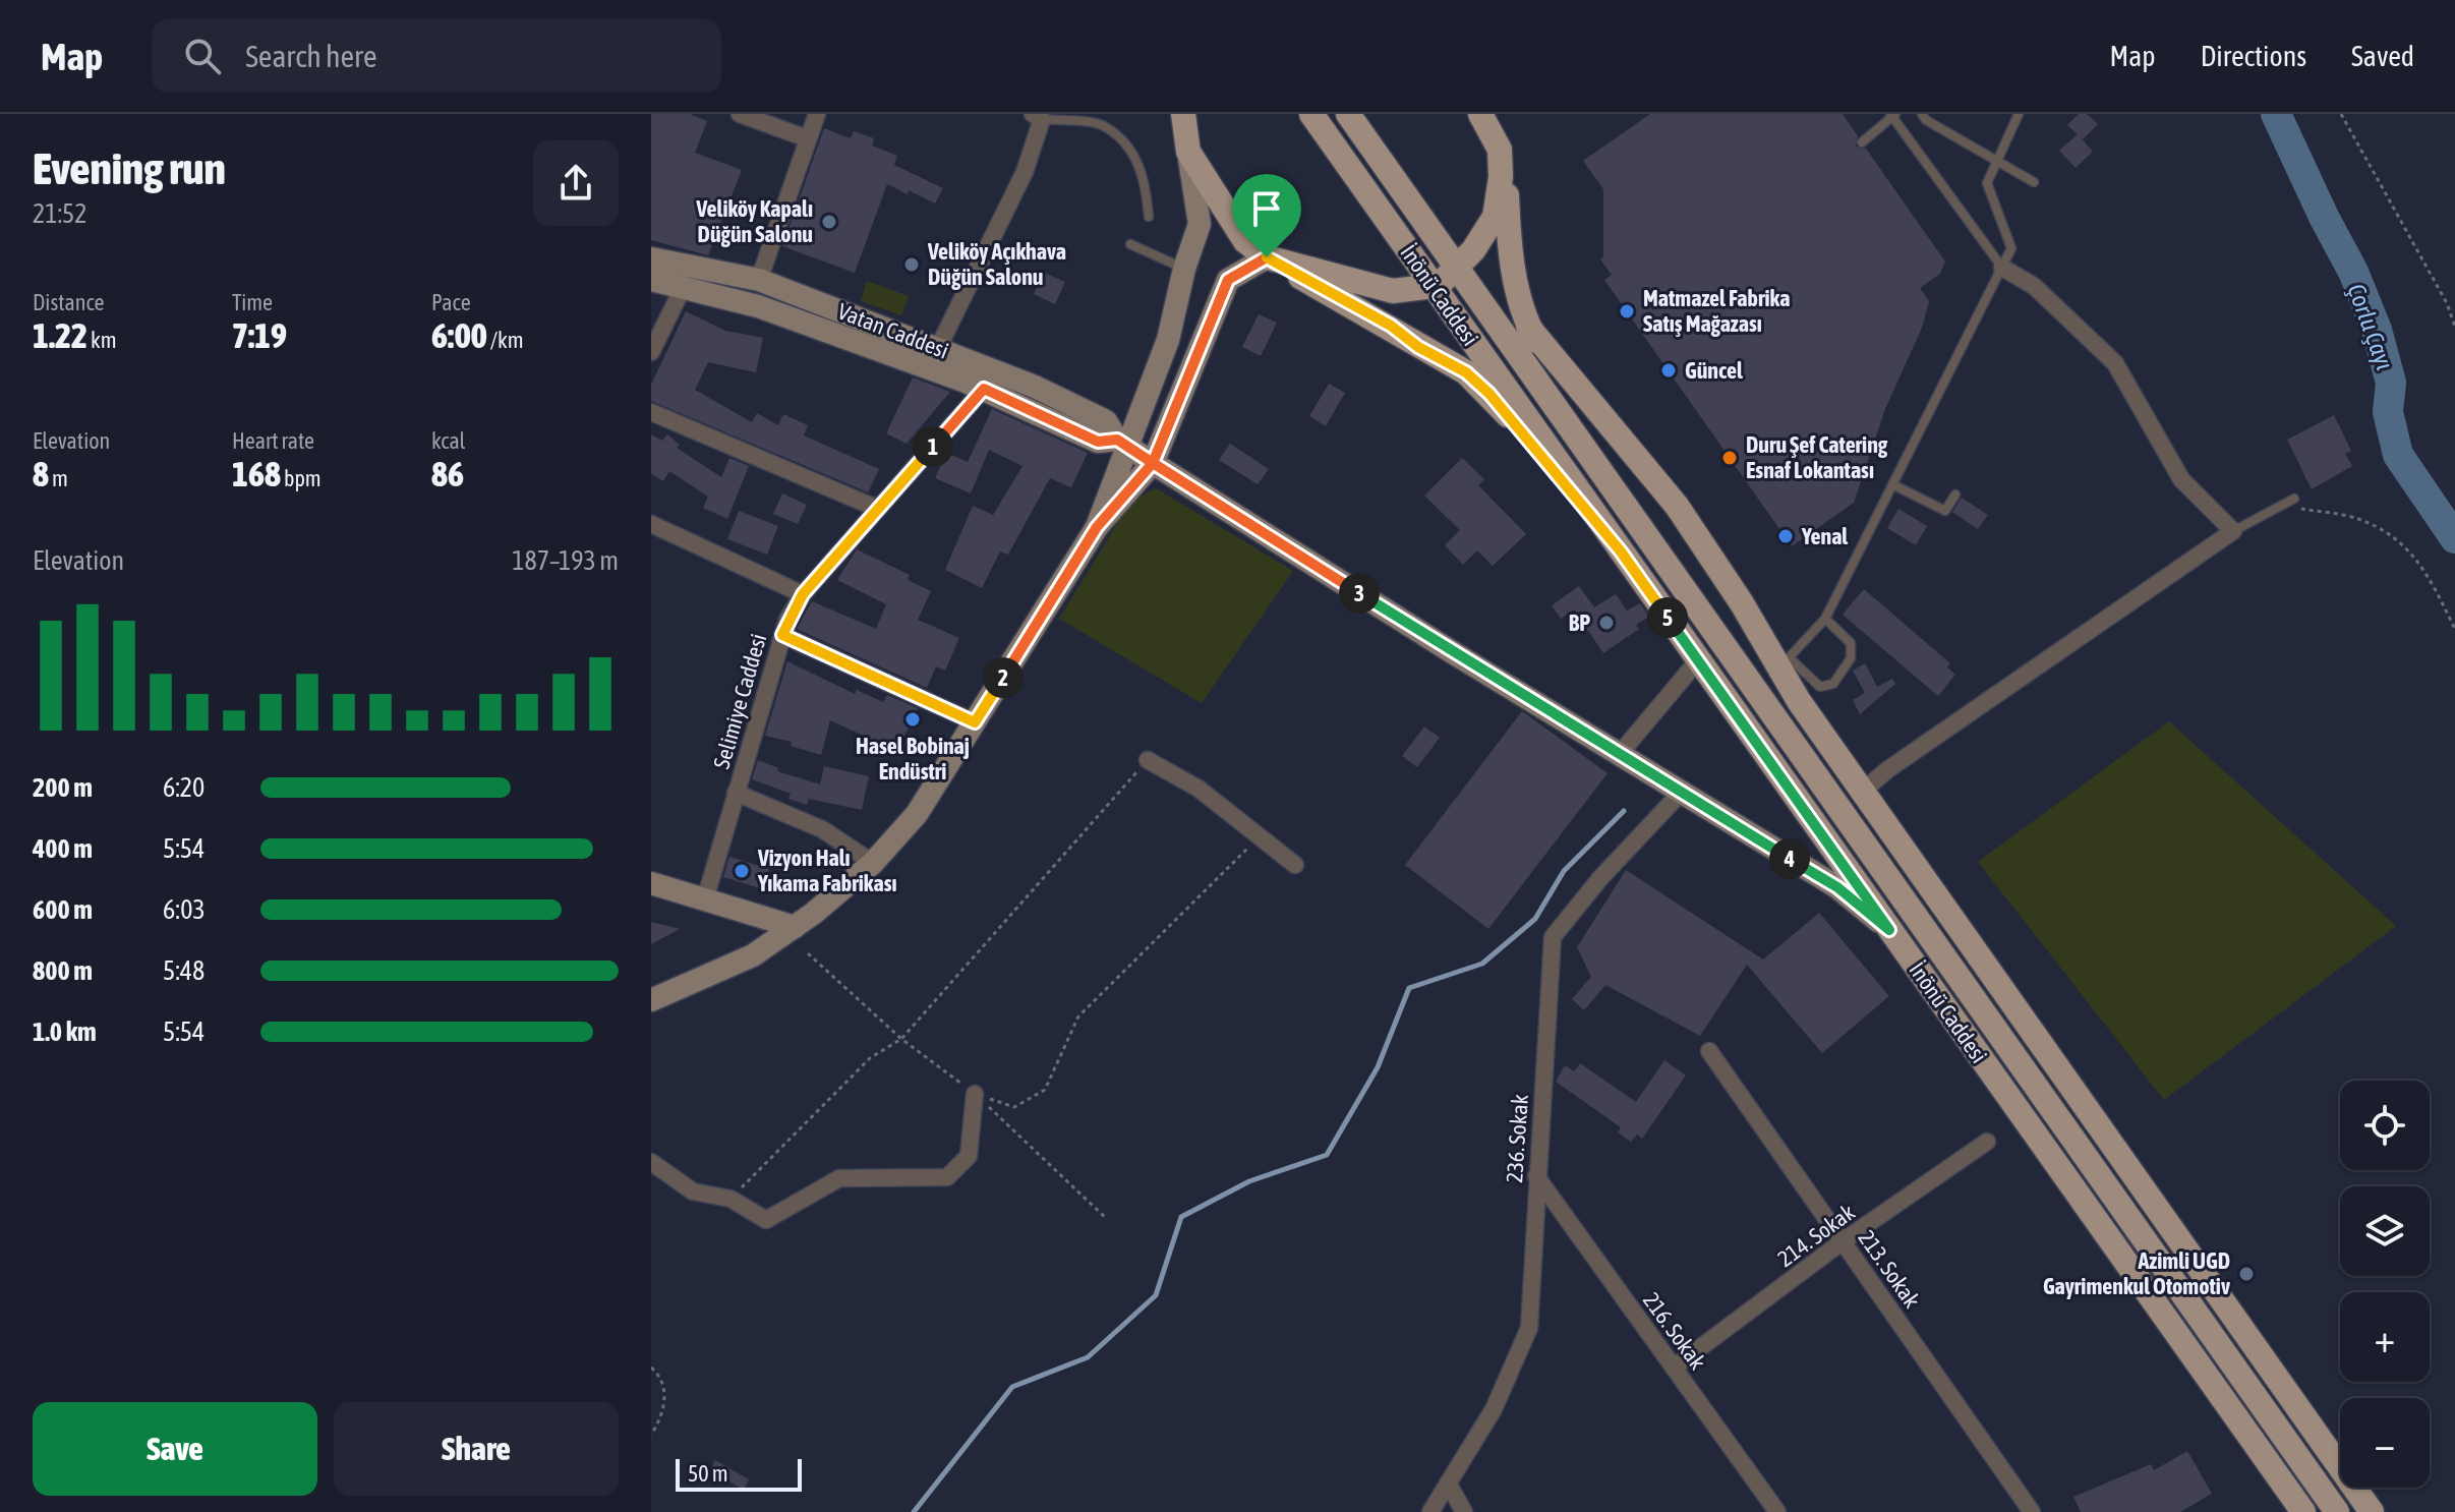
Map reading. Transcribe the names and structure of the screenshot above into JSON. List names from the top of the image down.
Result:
{
  "streets": {
    "main road": ["İnönü Caddesi", "Vatan Caddesi"],
    "street": [
      "Selimiye Caddesi",
      "236. Sokak",
      "214. Sokak",
      "213. Sokak",
      "216. Sokak"
    ]
  },
  "crossings": [
    ["İnönü Caddesi", "Vatan Caddesi"],
    ["Vatan Caddesi", "Selimiye Caddesi"],
    ["Vatan Caddesi", "236. Sokak"],
    ["236. Sokak", "216. Sokak"],
    ["214. Sokak", "213. Sokak"],
    ["214. Sokak", "216. Sokak"]
  ],
  "water": ["Çorlu Çayı"],
  "places": [
    "Veliköy Kapalı Düğün Salonu",
    "Veliköy Açıkhava Düğün Salonu",
    "Matmazel Fabrika Satış Mağazası",
    "Güncel",
    "Duru Şef Catering Esnaf Lokantası",
    "Yenal",
    "BP",
    "Hasel Bobinaj Endüstri",
    "Vizyon Halı Yıkama Fabrikası",
    "Azimli UGD Gayrimenkul Otomotiv"
  ],
  "scale_bar": "50 m",
  "page": {
    "header": "Map",
    "search": "Search here",
    "nav": ["Map", "Directions", "Saved"],
    "heading": ["Evening run", "21:52"],
    "stats": [
      ["Distance", "1.22 km"],
      ["Time", "7:19"],
      ["Pace", "6:00 /km"],
      ["Elevation", "8 m"],
      ["Heart rate", "168 bpm"],
      ["kcal", "86"]
    ],
    "pins": [
      "1",
      "3",
      "5",
      "2",
      "4"
    ],
    "chart": ["Elevation", "187–193 m"],
    "list": [
      {
        "name": "200 m",
        "note": "6:20"
      },
      {
        "name": "400 m",
        "note": "5:54"
      },
      {
        "name": "600 m",
        "note": "6:03"
      },
      {
        "name": "800 m",
        "note": "5:48"
      },
      {
        "name": "1.0 km",
        "note": "5:54"
      }
    ],
    "map_buttons": ["+", "−"],
    "buttons": ["Save", "Share"],
    "scale": "50 m"
  }
}
